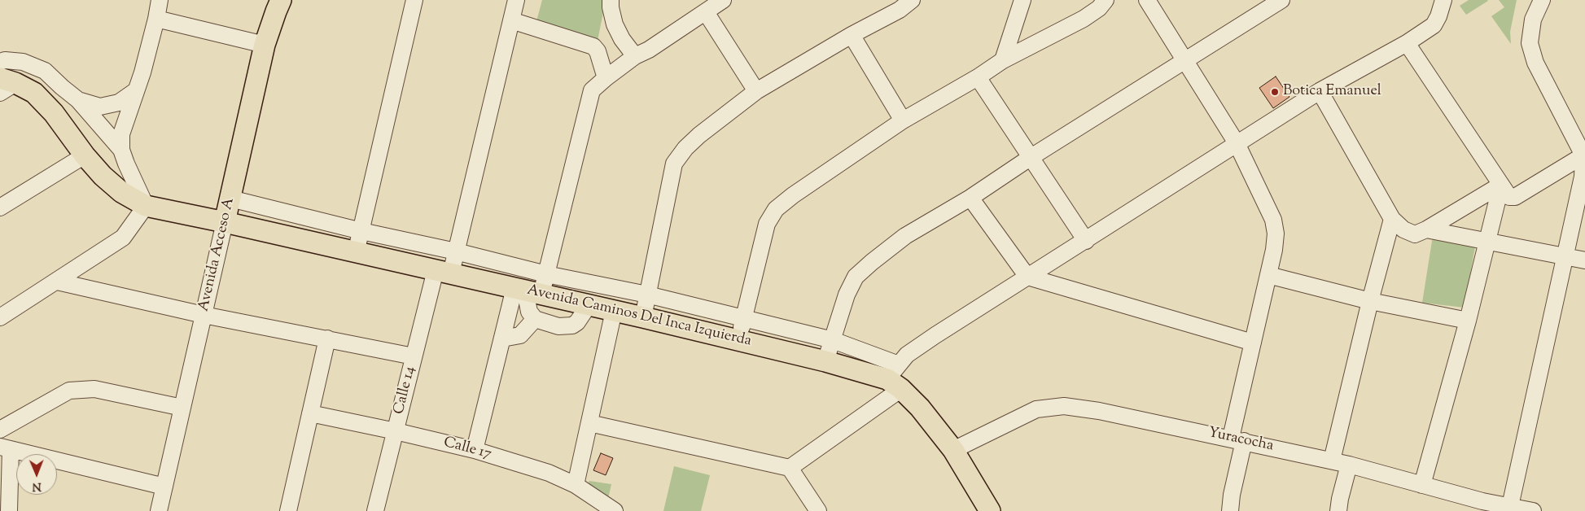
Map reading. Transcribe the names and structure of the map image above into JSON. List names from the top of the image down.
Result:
{
  "streets": {
    "main road": ["Avenida Acceso A", "Avenida Caminos Del Inca Izquierda"],
    "street": ["Calle 14", "Yuracocha", "Calle 17"]
  },
  "crossings": [
    ["Avenida Acceso A", "Avenida Caminos Del Inca Izquierda"],
    ["Avenida Caminos Del Inca Izquierda", "Calle 14"],
    ["Avenida Caminos Del Inca Izquierda", "Yuracocha"],
    ["Calle 14", "Calle 17"]
  ],
  "places": ["Botica Emanuel"],
  "north": "bottom"
}
